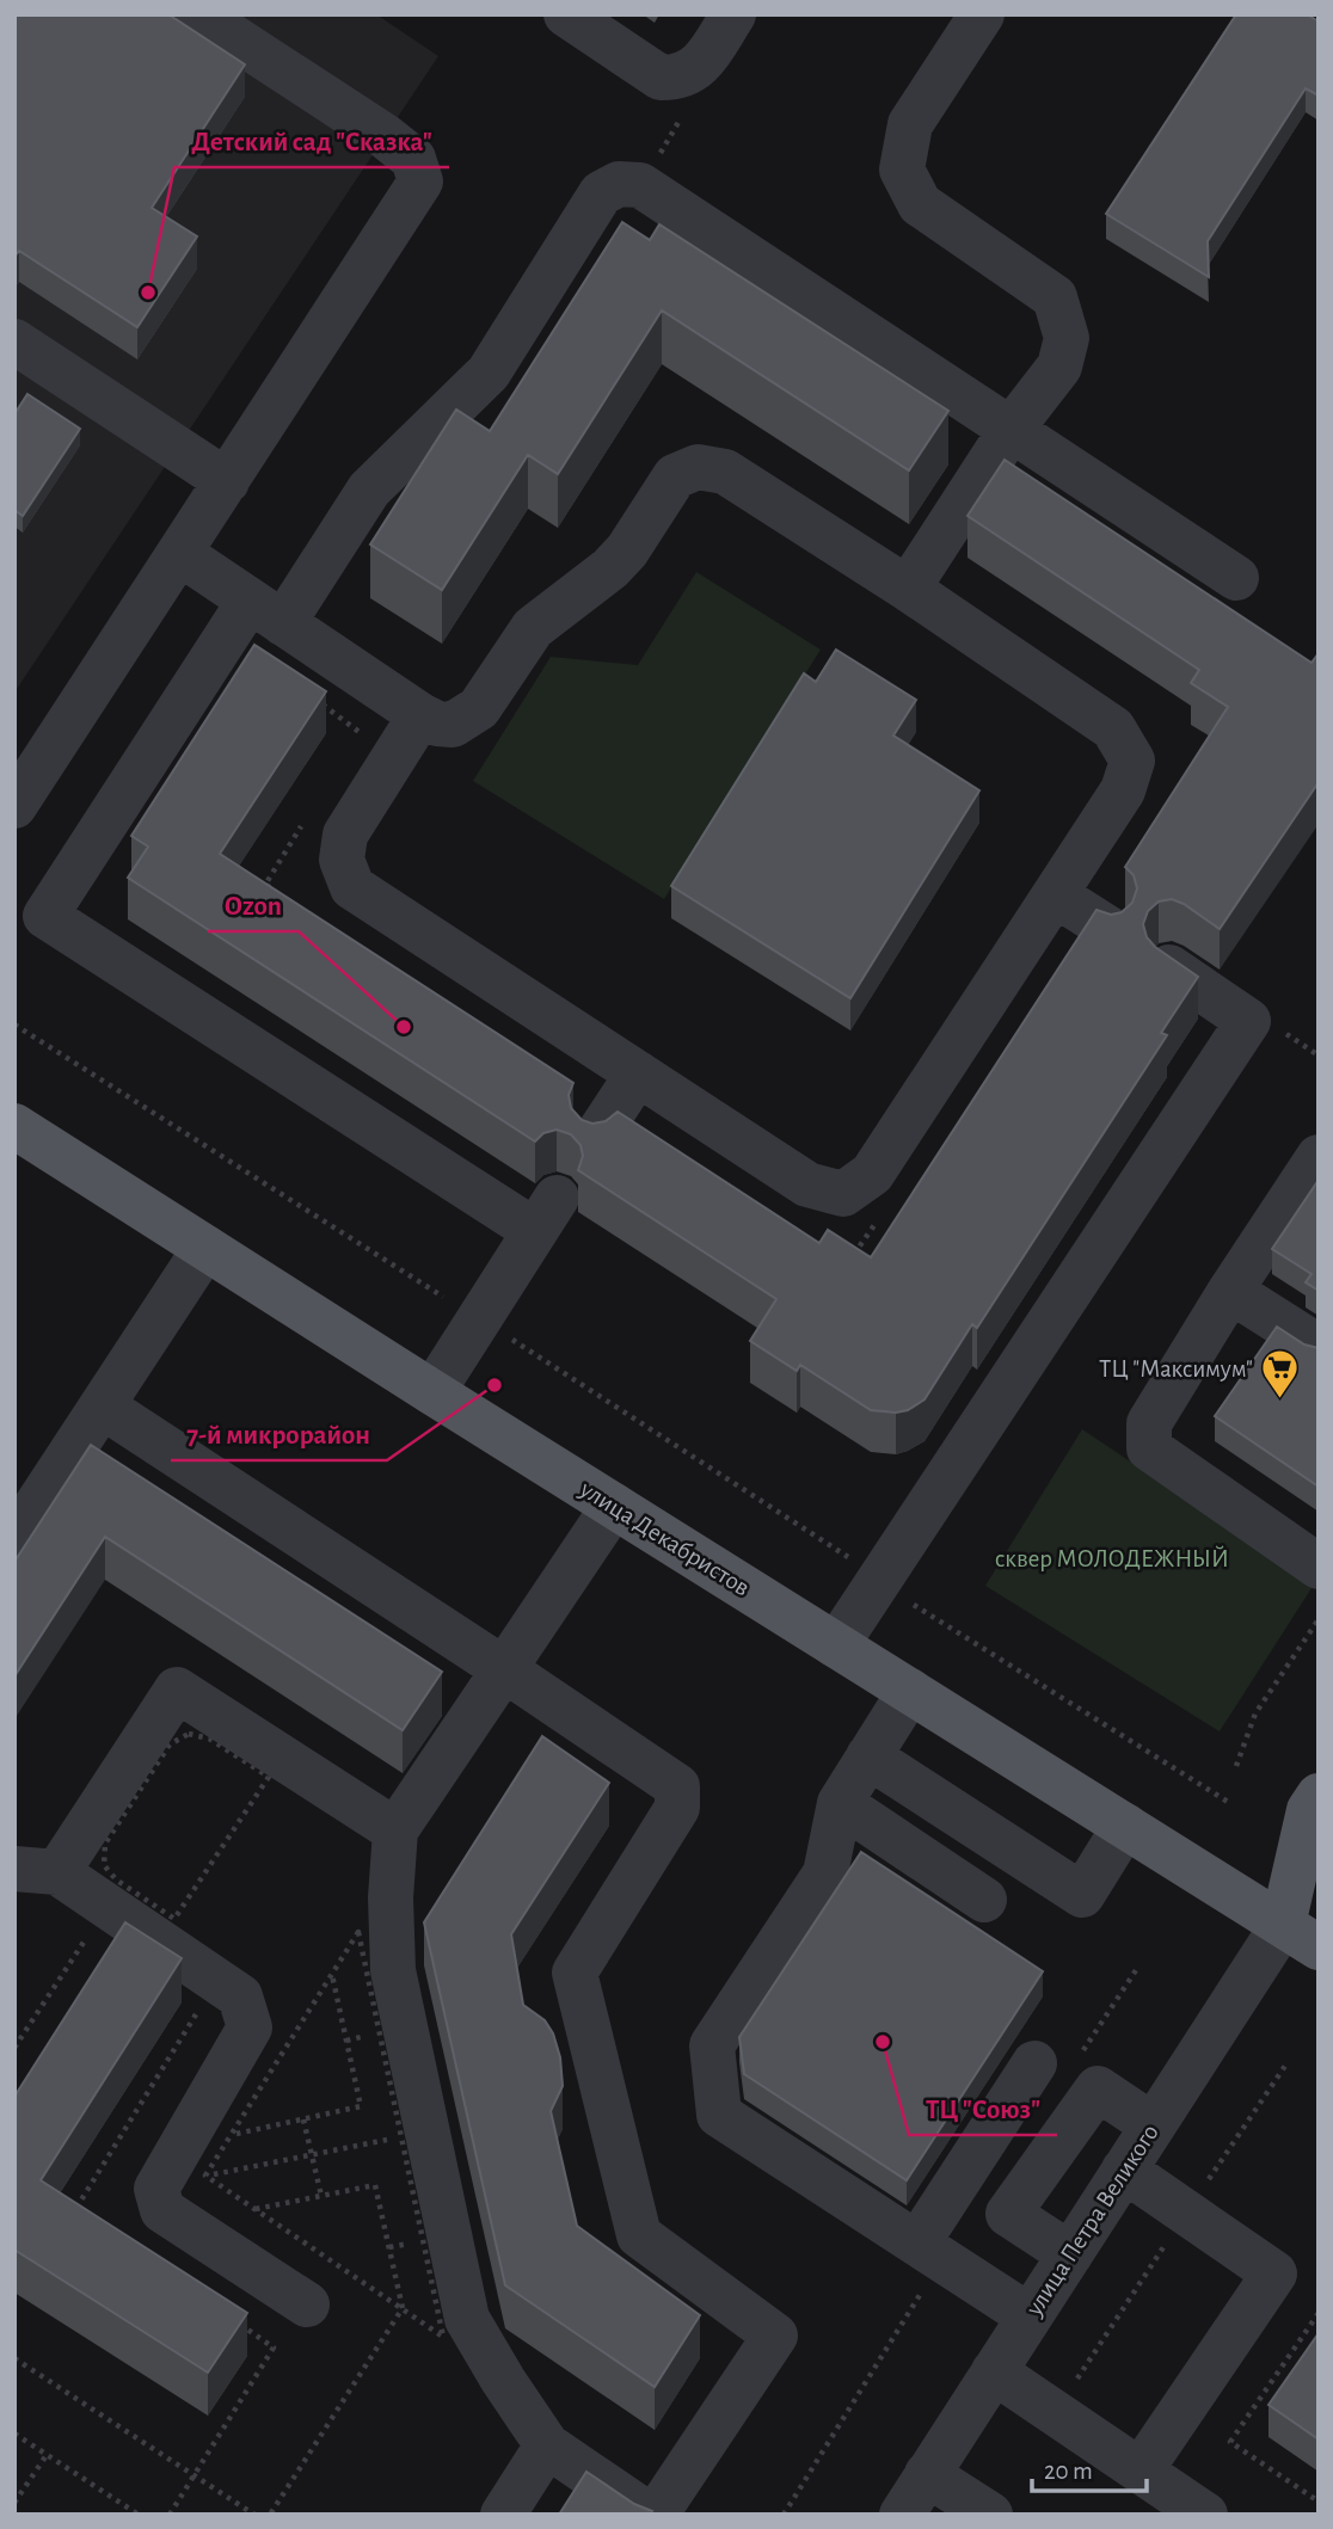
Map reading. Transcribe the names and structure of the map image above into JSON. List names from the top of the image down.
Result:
{
  "streets": {
    "main road": ["улица Декабристов"],
    "street": ["улица Петра Великого"]
  },
  "crossings": [
    ["улица Декабристов", "улица Петра Великого"]
  ],
  "parks": ["сквер МОЛОДЕЖНЫЙ"],
  "places": {
    "other": [
      "Детский сад \"Сказка\"",
      "Ozon",
      "7-й микрорайон",
      "ТЦ \"Союз\""
    ],
    "supermarket": ["ТЦ \"Максимум\""]
  },
  "scale_bar": "20 m"
}
